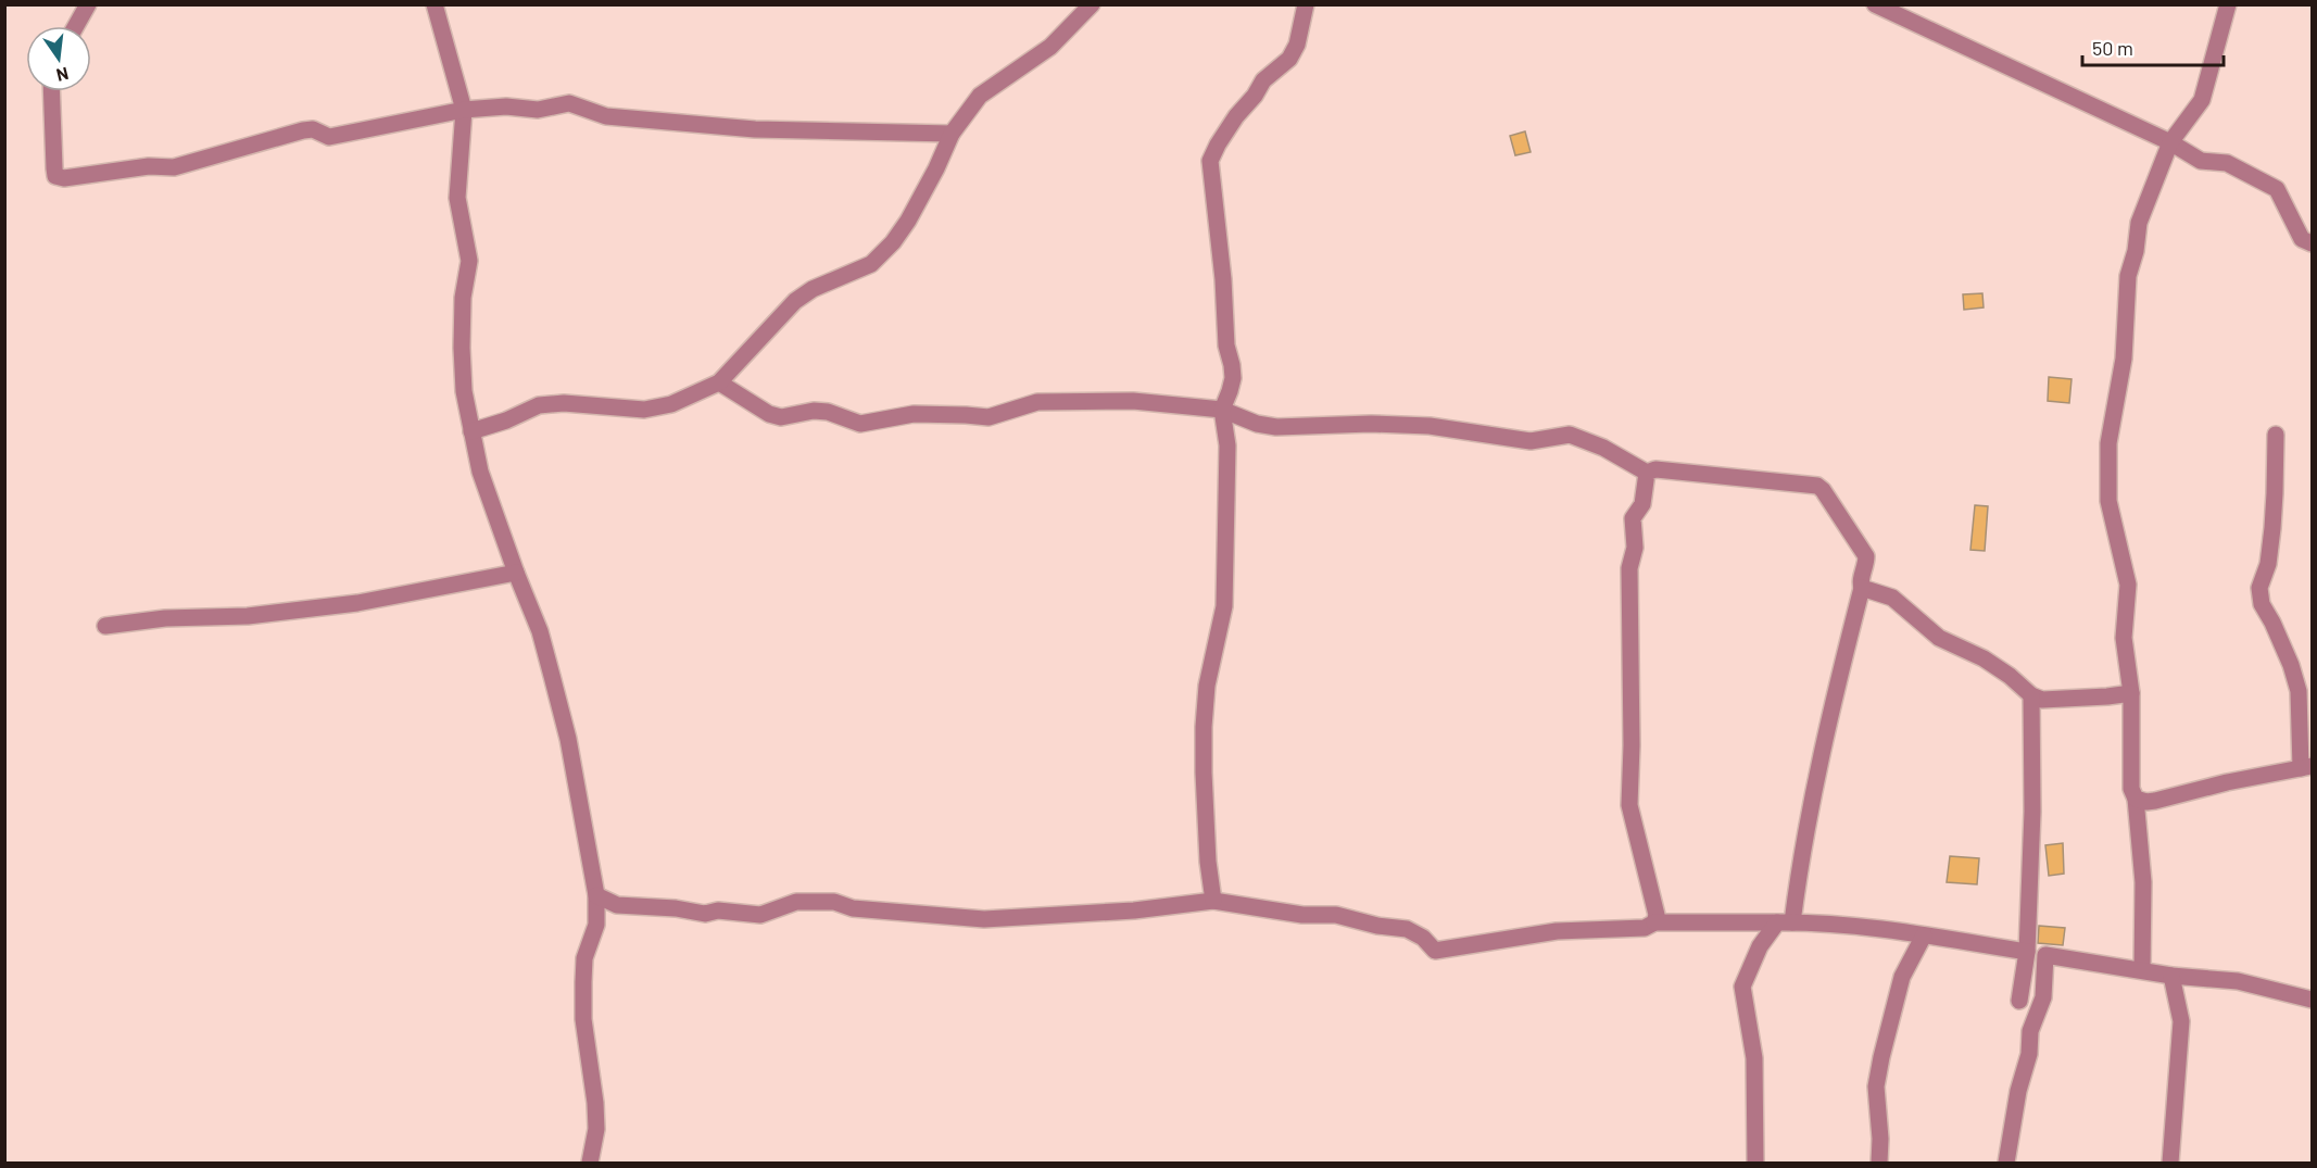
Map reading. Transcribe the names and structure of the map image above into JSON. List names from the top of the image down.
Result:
{
  "scale_bar": "50 m",
  "north": "bottom"
}
